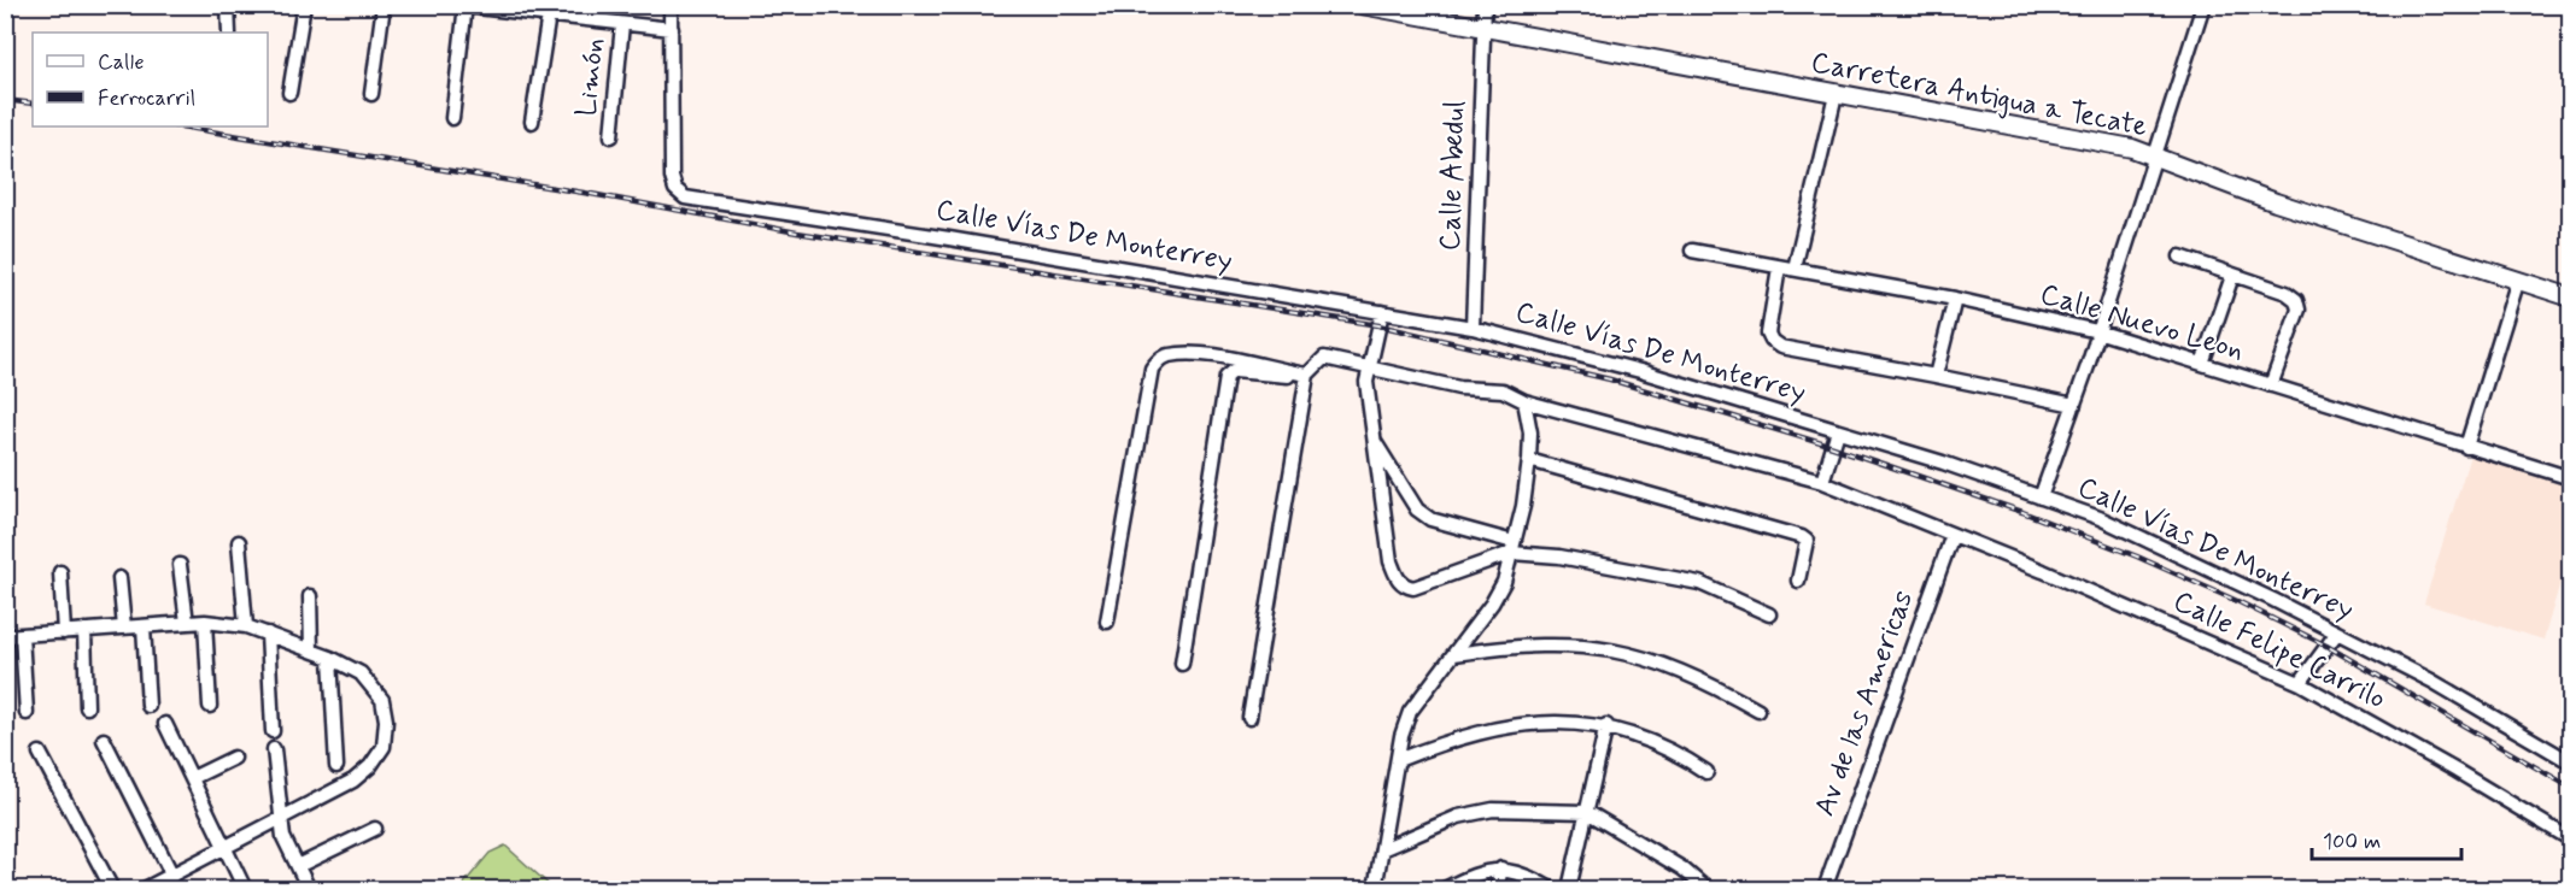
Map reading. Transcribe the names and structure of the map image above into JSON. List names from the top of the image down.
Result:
{
  "streets": {
    "main road": ["Carretera Antigua a Tecate"],
    "street": [
      "Limón",
      "Calle Abedul",
      "Calle Vías De Monterrey",
      "Calle Nuevo Leon",
      "Calle Felipe Carrilo",
      "Av de las Americas"
    ]
  },
  "crossings": [
    ["Carretera Antigua a Tecate", "Calle Abedul"],
    ["Calle Abedul", "Calle Vías De Monterrey"],
    ["Calle Felipe Carrilo", "Av de las Americas"]
  ],
  "legend": ["Calle", "Ferrocarril"],
  "scale_bar": "100 m"
}
